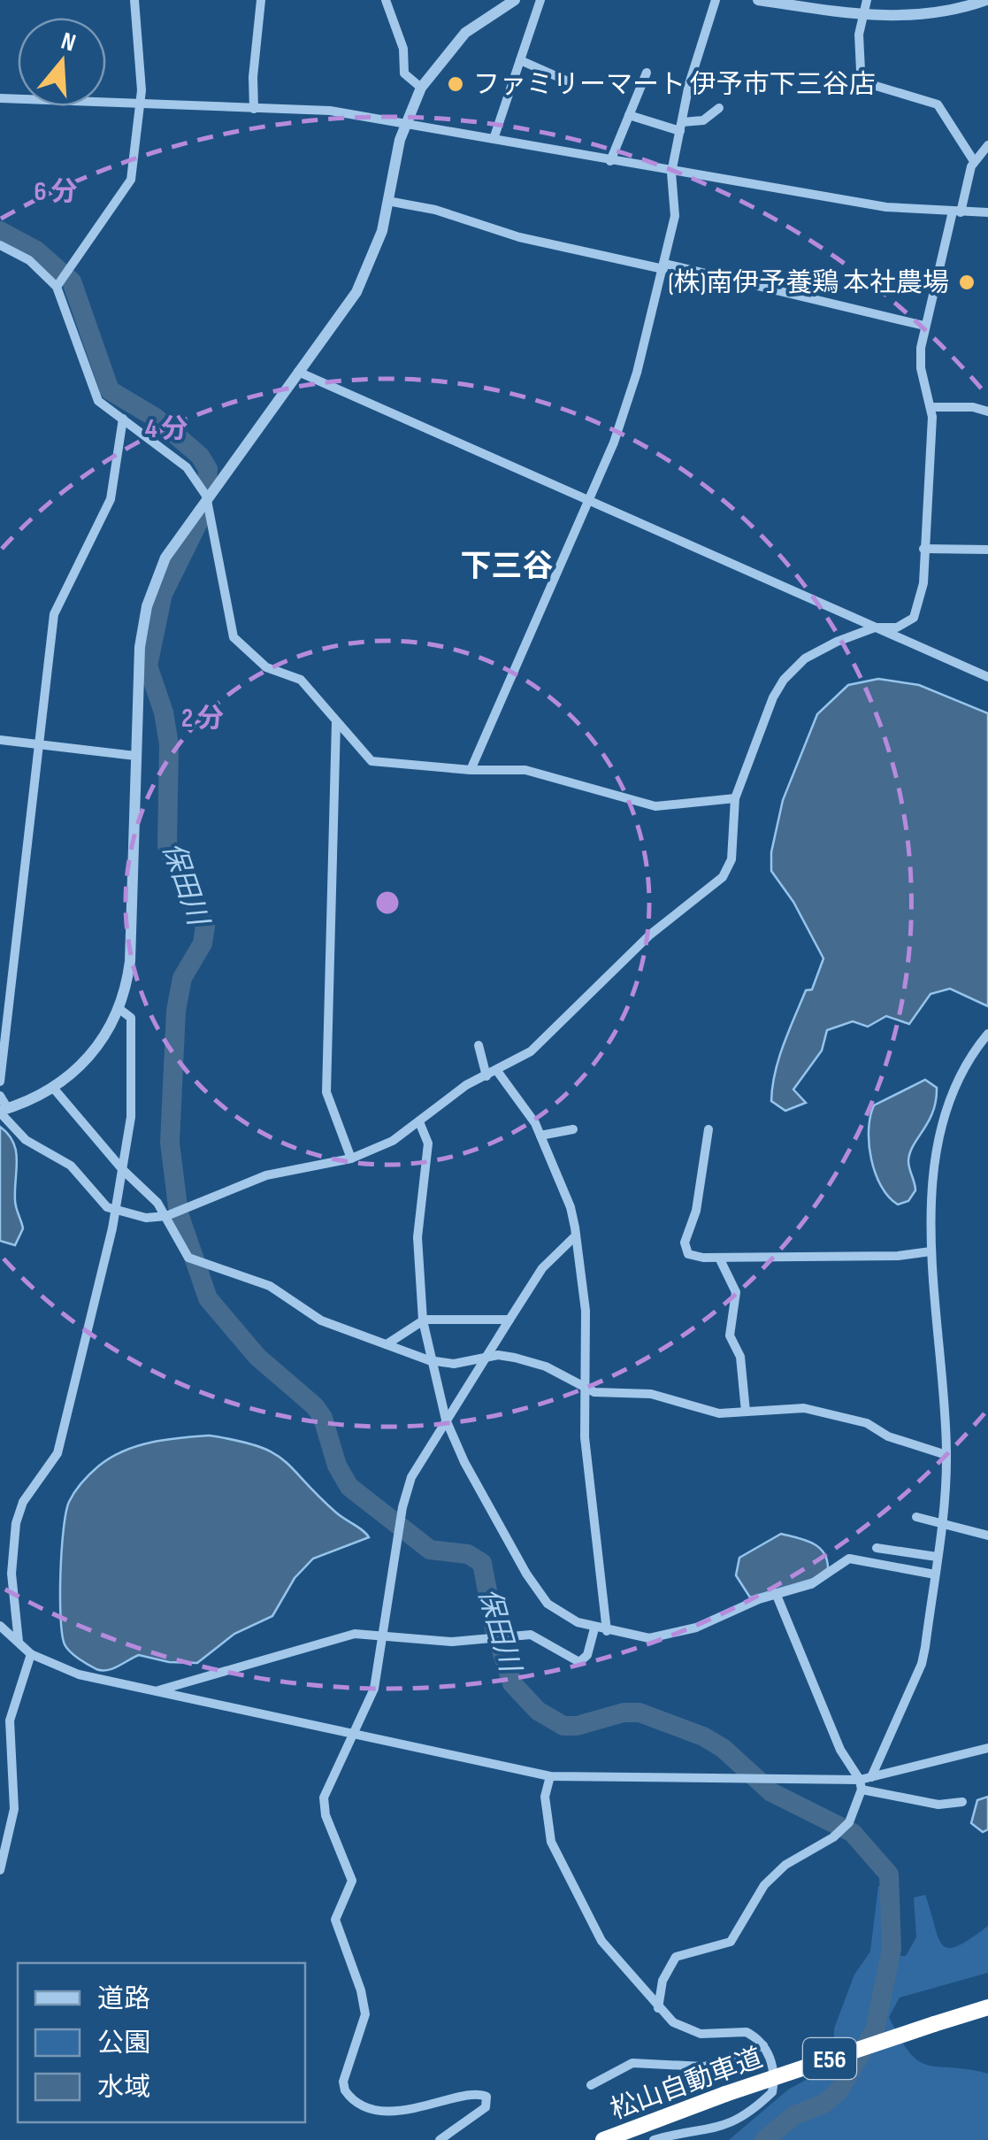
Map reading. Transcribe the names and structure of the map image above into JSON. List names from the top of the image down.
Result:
{
  "streets": {
    "highway": ["E56", "松山自動車道"]
  },
  "districts": ["下三谷"],
  "water": ["保田川"],
  "places": ["ファミリーマート 伊予市下三谷店", "(株)南伊予養鶏 本社農場"],
  "legend": ["道路", "公園", "水域"],
  "north": "top",
  "rings": ["6 分", "4 分", "2 分"]
}
